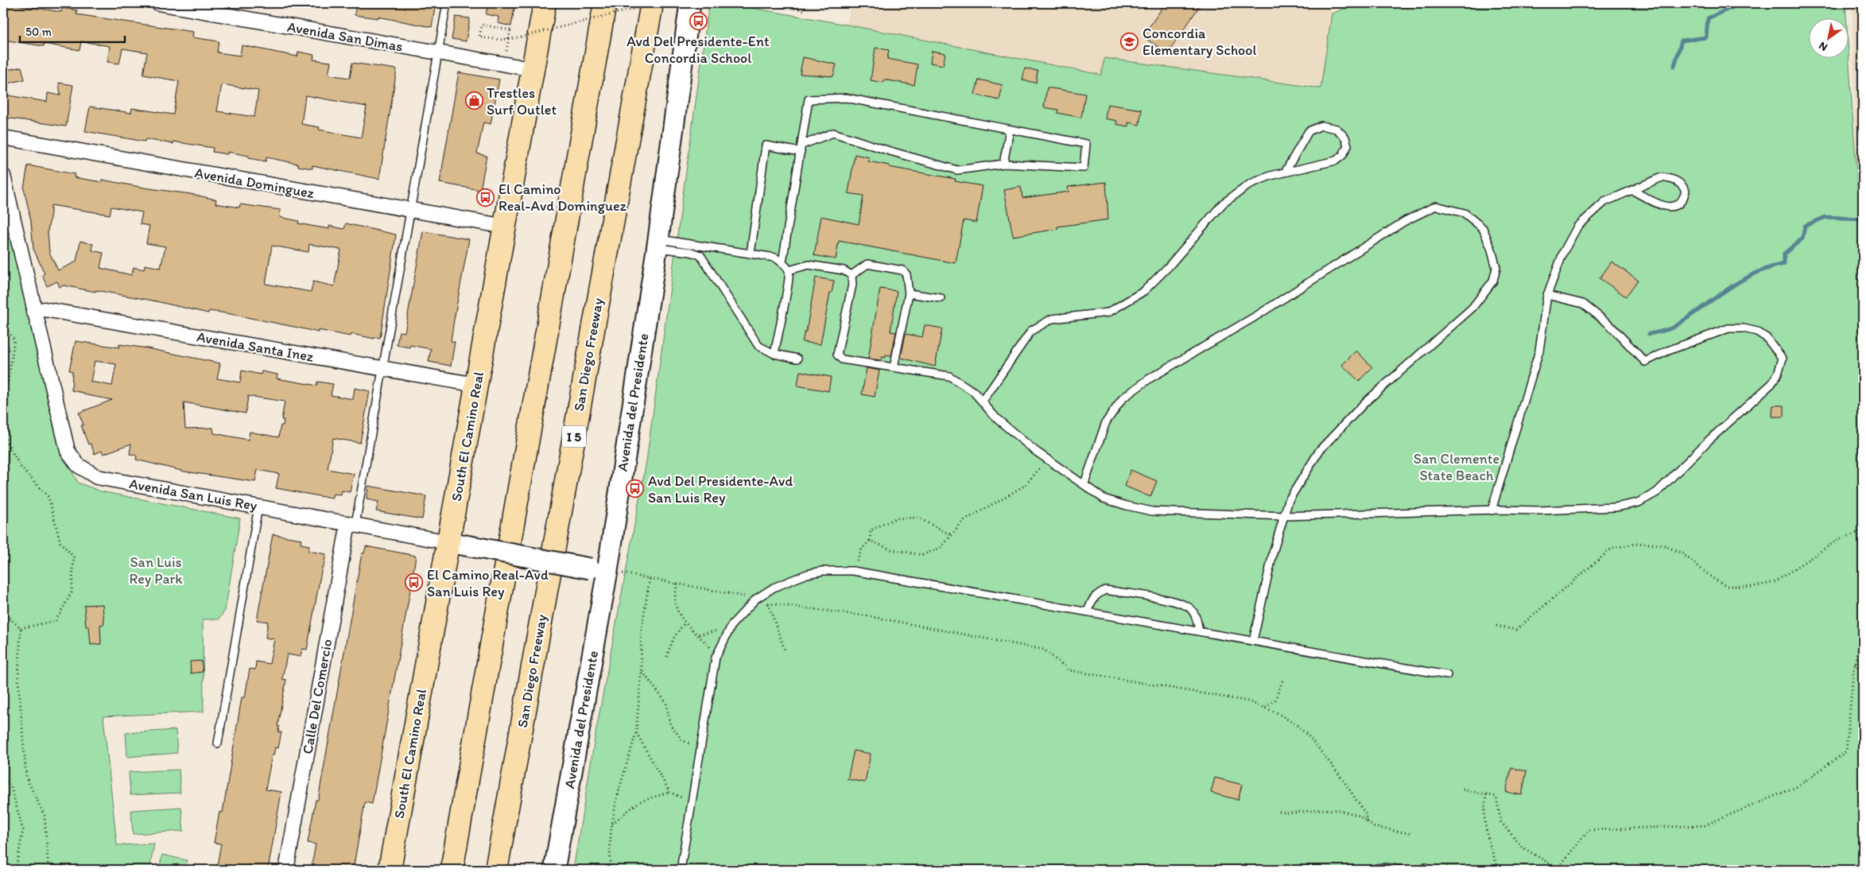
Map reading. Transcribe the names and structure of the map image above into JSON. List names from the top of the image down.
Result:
{
  "streets": {
    "main road": ["San Diego Freeway", "South El Camino Real", "I 5"],
    "street": [
      "Avenida San Dimas",
      "Avenida Dominguez",
      "Avenida Santa Inez",
      "Avenida del Presidente",
      "Avenida San Luis Rey",
      "Calle Del Comercio"
    ]
  },
  "crossings": [
    ["Avenida San Dimas", "South El Camino Real"],
    ["Avenida Dominguez", "South El Camino Real"],
    ["Avenida Santa Inez", "South El Camino Real"],
    ["Avenida Santa Inez", "Avenida San Luis Rey"],
    ["Avenida del Presidente", "Avenida San Luis Rey"],
    ["South El Camino Real", "Avenida San Luis Rey"],
    ["Avenida San Luis Rey", "Calle Del Comercio"]
  ],
  "parks": ["San Clemente State Beach", "San Luis Rey Park"],
  "places": {
    "bus stop": [
      "Avd Del Presidente-Ent Concordia School",
      "El Camino Real-Avd Dominguez",
      "Avd Del Presidente-Avd San Luis Rey",
      "El Camino Real-Avd San Luis Rey"
    ],
    "school or university": ["Concordia Elementary School"],
    "shop": ["Trestles Surf Outlet"]
  },
  "scale_bar": "50 m",
  "north": "bottom left"
}
